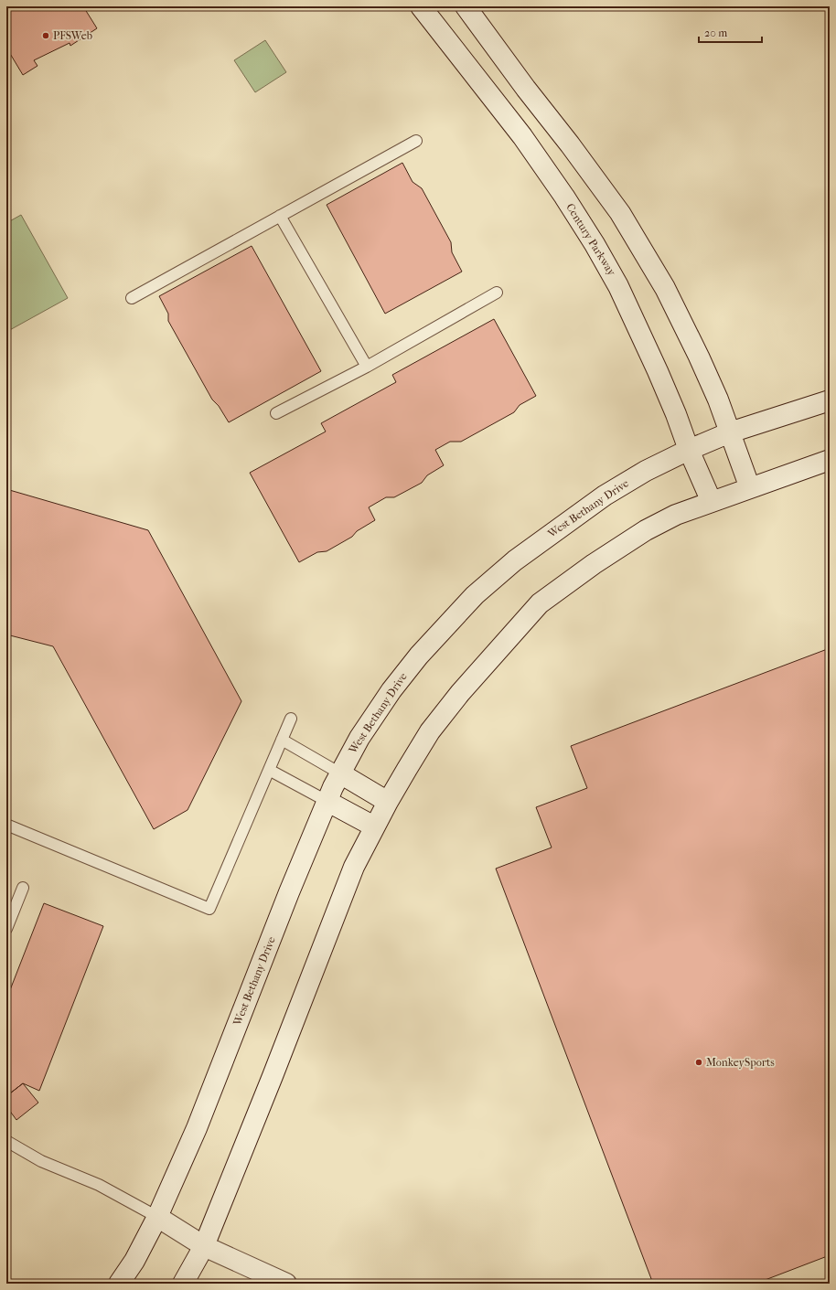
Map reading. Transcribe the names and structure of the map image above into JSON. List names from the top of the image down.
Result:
{
  "streets": {
    "main road": ["Century Parkway", "West Bethany Drive"]
  },
  "crossings": [
    ["Century Parkway", "West Bethany Drive"]
  ],
  "places": ["PFSWeb", "MonkeySports"],
  "scale_bar": "20 m"
}
